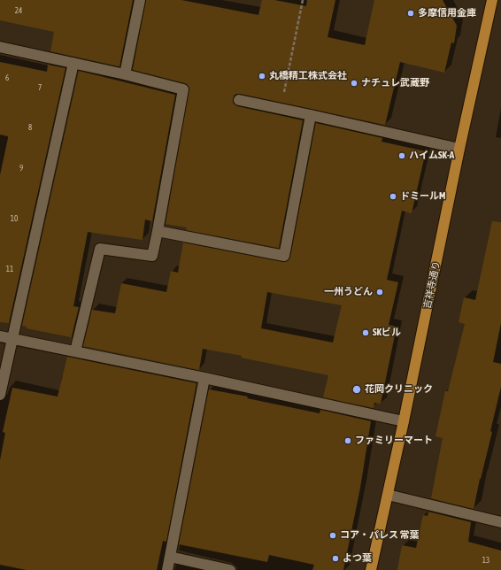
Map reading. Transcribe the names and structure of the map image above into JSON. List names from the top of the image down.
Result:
{
  "streets": {
    "main road": ["吉祥寺通り"]
  },
  "places": [
    "多摩信用金庫",
    "丸橋精工株式会社",
    "ナチュレ武蔵野",
    "ハイムSK-A",
    "ドミールM",
    "一州うどん",
    "SKビル",
    "花岡クリニック",
    "ファミリーマート",
    "コア・パレス 常葉",
    "よつ葉"
  ],
  "house_numbers": [
    "24",
    "6",
    "7",
    "8",
    "9",
    "10",
    "11",
    "13"
  ]
}
